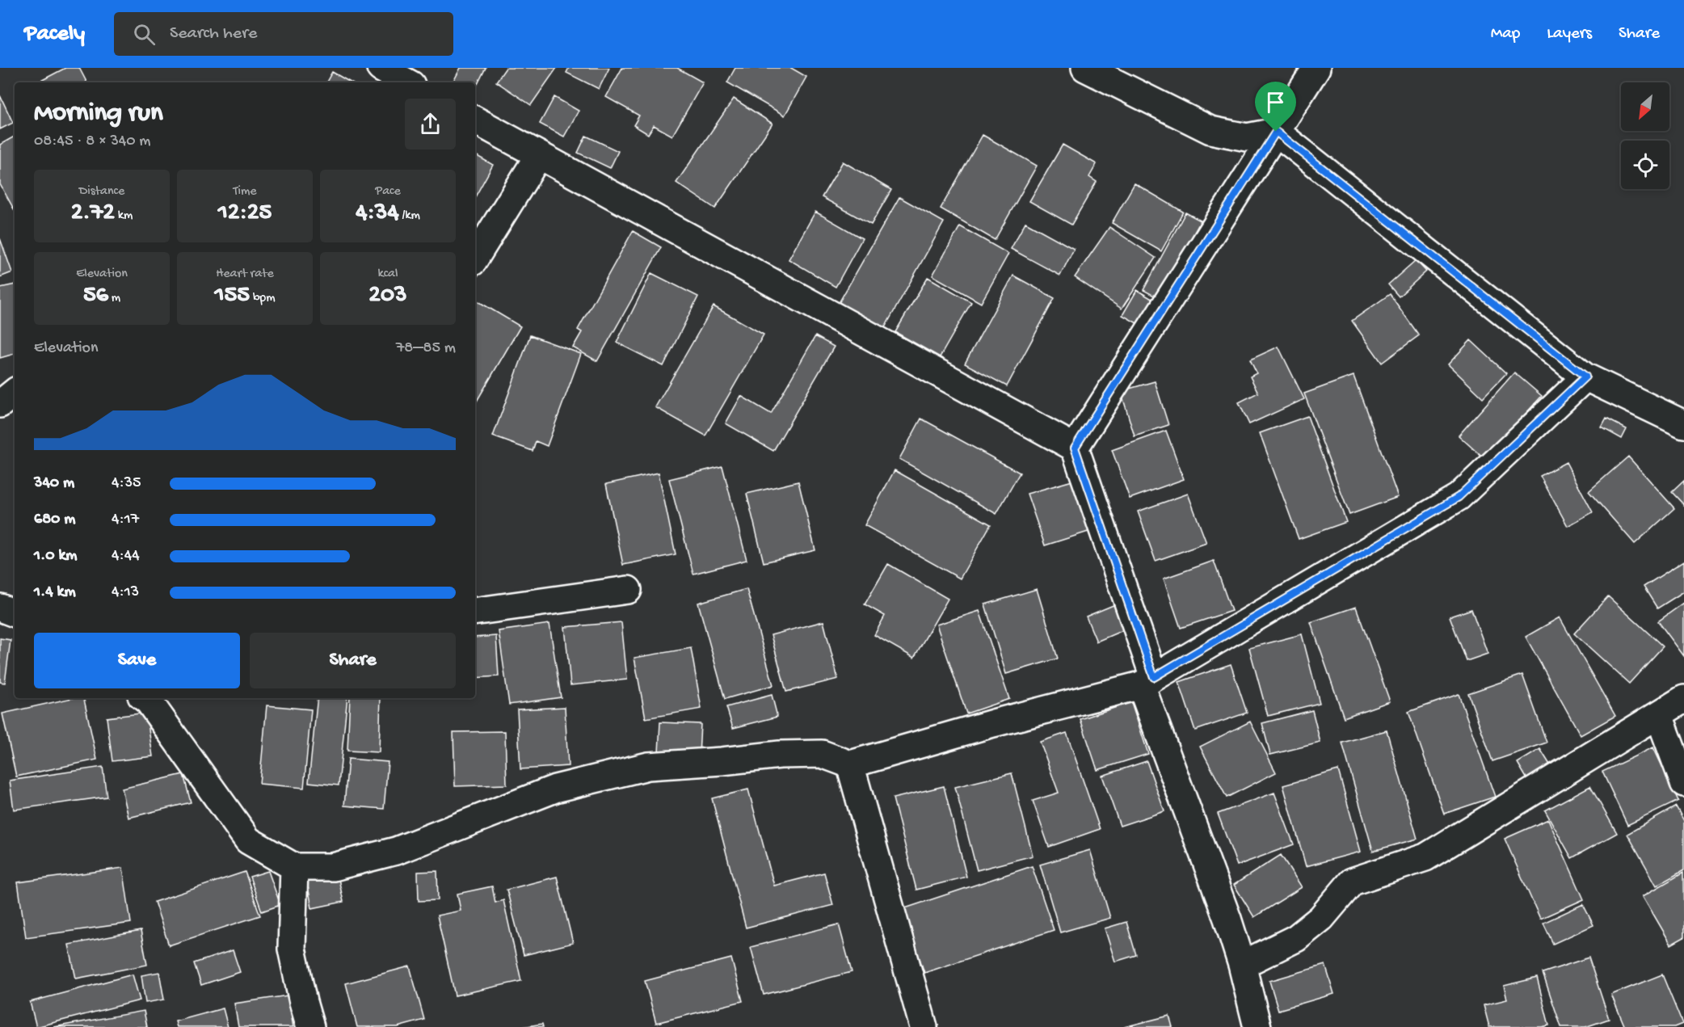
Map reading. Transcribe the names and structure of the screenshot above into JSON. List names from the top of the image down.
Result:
{
  "north": "bottom left",
  "page": {
    "header": "Pacely",
    "search": "Search here",
    "nav": ["Map", "Layers", "Share"],
    "heading": ["Morning run", "08:45 · 8 × 340 m"],
    "stats": [
      ["Distance", "2.72 km"],
      ["Time", "12:25"],
      ["Pace", "4:34 /km"],
      ["Elevation", "56 m"],
      ["Heart rate", "155 bpm"],
      ["kcal", "203"]
    ],
    "chart": ["Elevation", "78–85 m"],
    "list": [
      {
        "name": "340 m",
        "note": "4:35"
      },
      {
        "name": "680 m",
        "note": "4:17"
      },
      {
        "name": "1.0 km",
        "note": "4:44"
      },
      {
        "name": "1.4 km",
        "note": "4:13"
      }
    ],
    "buttons": ["Save", "Share"]
  }
}
